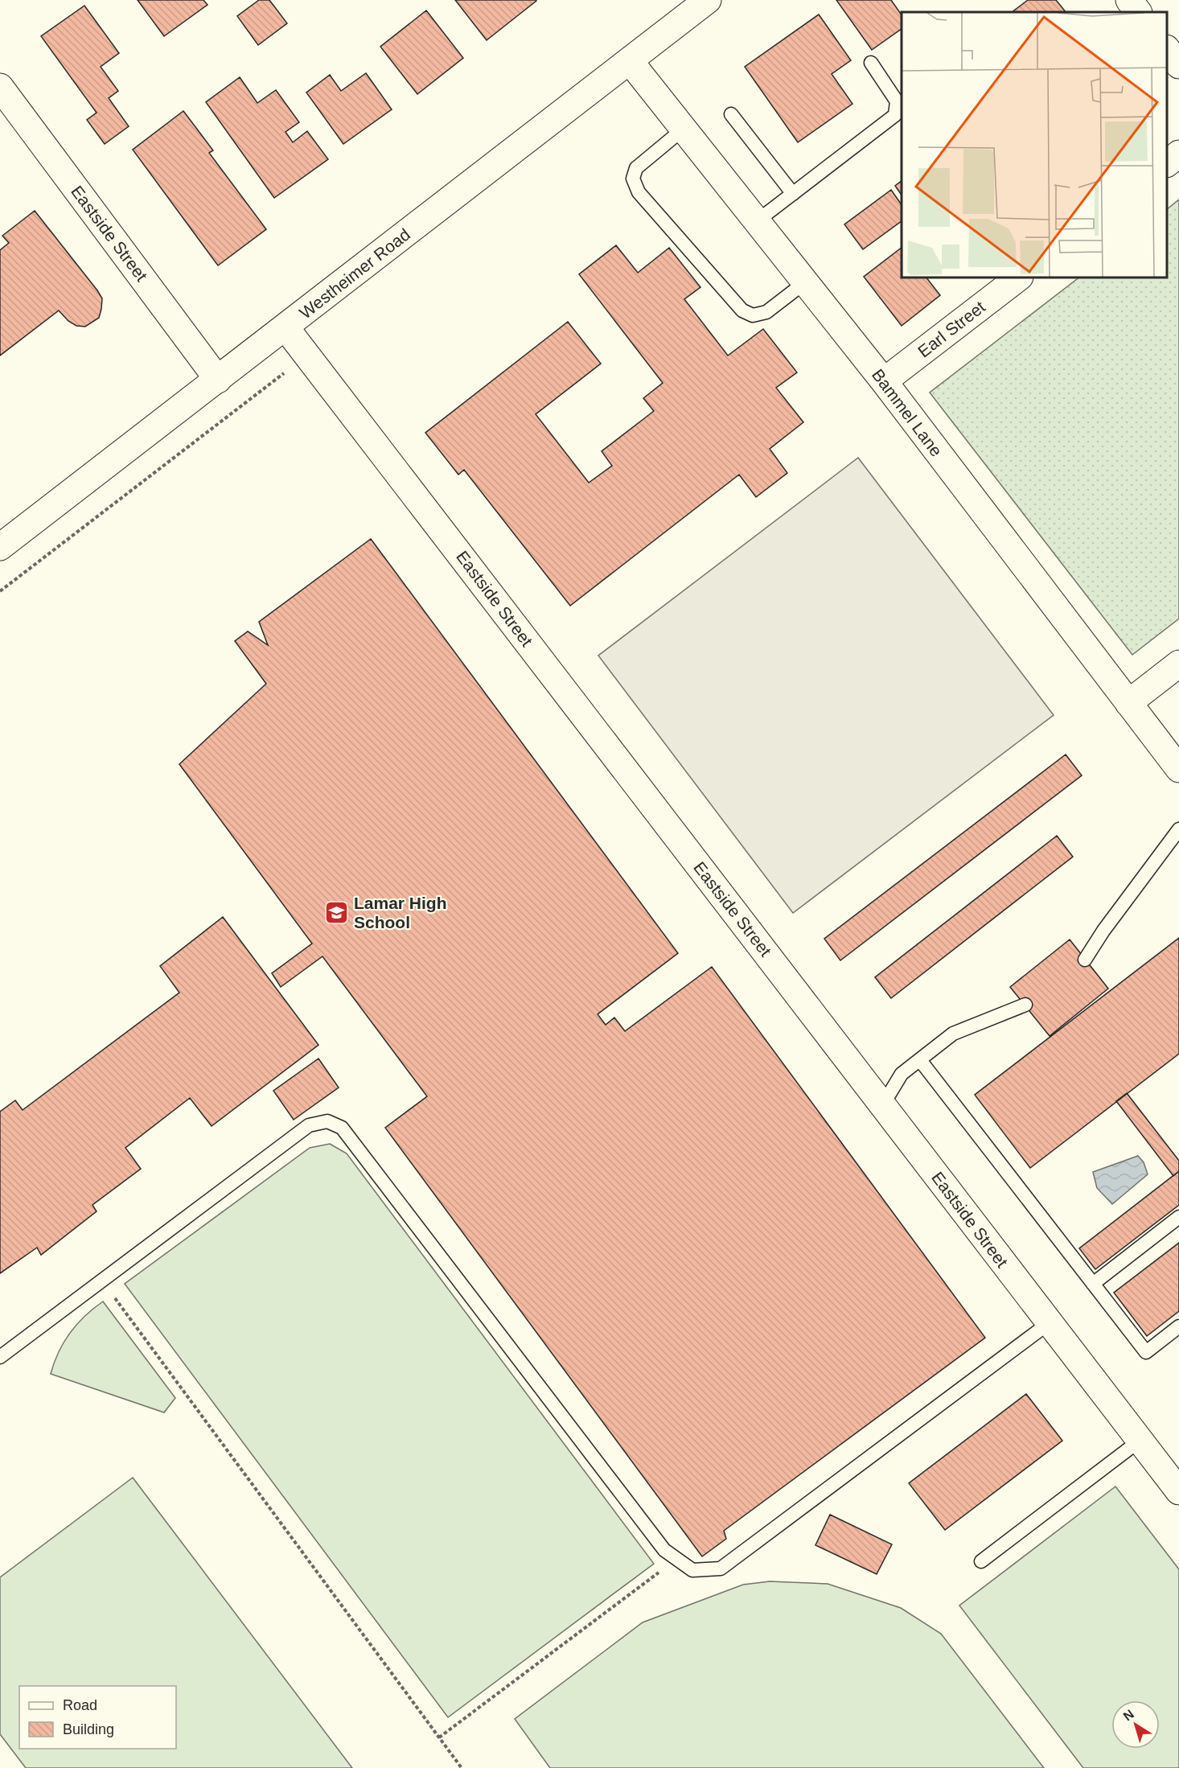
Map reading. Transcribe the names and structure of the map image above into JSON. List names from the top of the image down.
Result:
{
  "streets": {
    "street": [
      "Eastside Street",
      "Westheimer Road",
      "Earl Street",
      "Bammel Lane"
    ]
  },
  "crossings": [
    ["Eastside Street", "Westheimer Road"],
    ["Westheimer Road", "Bammel Lane"],
    ["Earl Street", "Bammel Lane"]
  ],
  "places": {
    "school or university": ["Lamar High School"]
  },
  "legend": ["Road", "Building"],
  "north": "top left"
}
